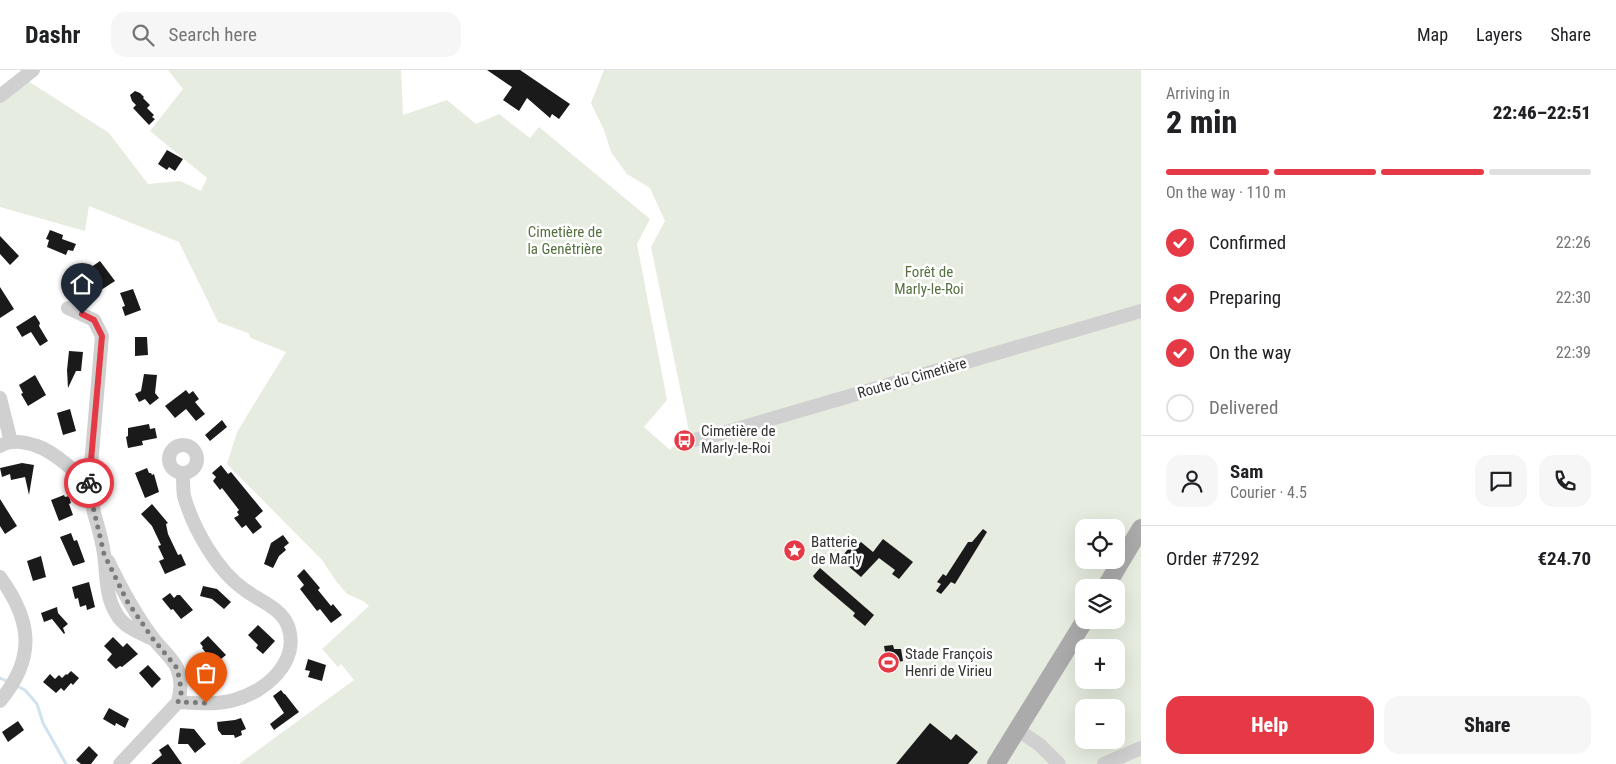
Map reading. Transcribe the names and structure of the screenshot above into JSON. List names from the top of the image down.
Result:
{
  "streets": {
    "street": ["Route du Cimetière"]
  },
  "parks": ["Cimetière de la Genêtrière", "Forêt de Marly-le-Roi"],
  "places": {
    "bus stop": ["Cimetière de Marly-le-Roi"],
    "place": ["Batterie de Marly"],
    "sports": ["Stade François Henri de Virieu"]
  },
  "page": {
    "header": "Dashr",
    "search": "Search here",
    "nav": ["Map", "Layers", "Share"],
    "heading": ["2 min", "Arriving in", "22:46–22:51"],
    "panel": [
      "Sam",
      "Courier · 4.5",
      "Order #7292",
      "€24.70"
    ],
    "bar": "On the way · 110 m",
    "list": [
      ["Confirmed", "22:26"],
      ["Preparing", "22:30"],
      ["On the way", "22:39"],
      "Delivered"
    ],
    "map_buttons": ["+", "−"],
    "buttons": ["Help", "Share"]
  }
}
